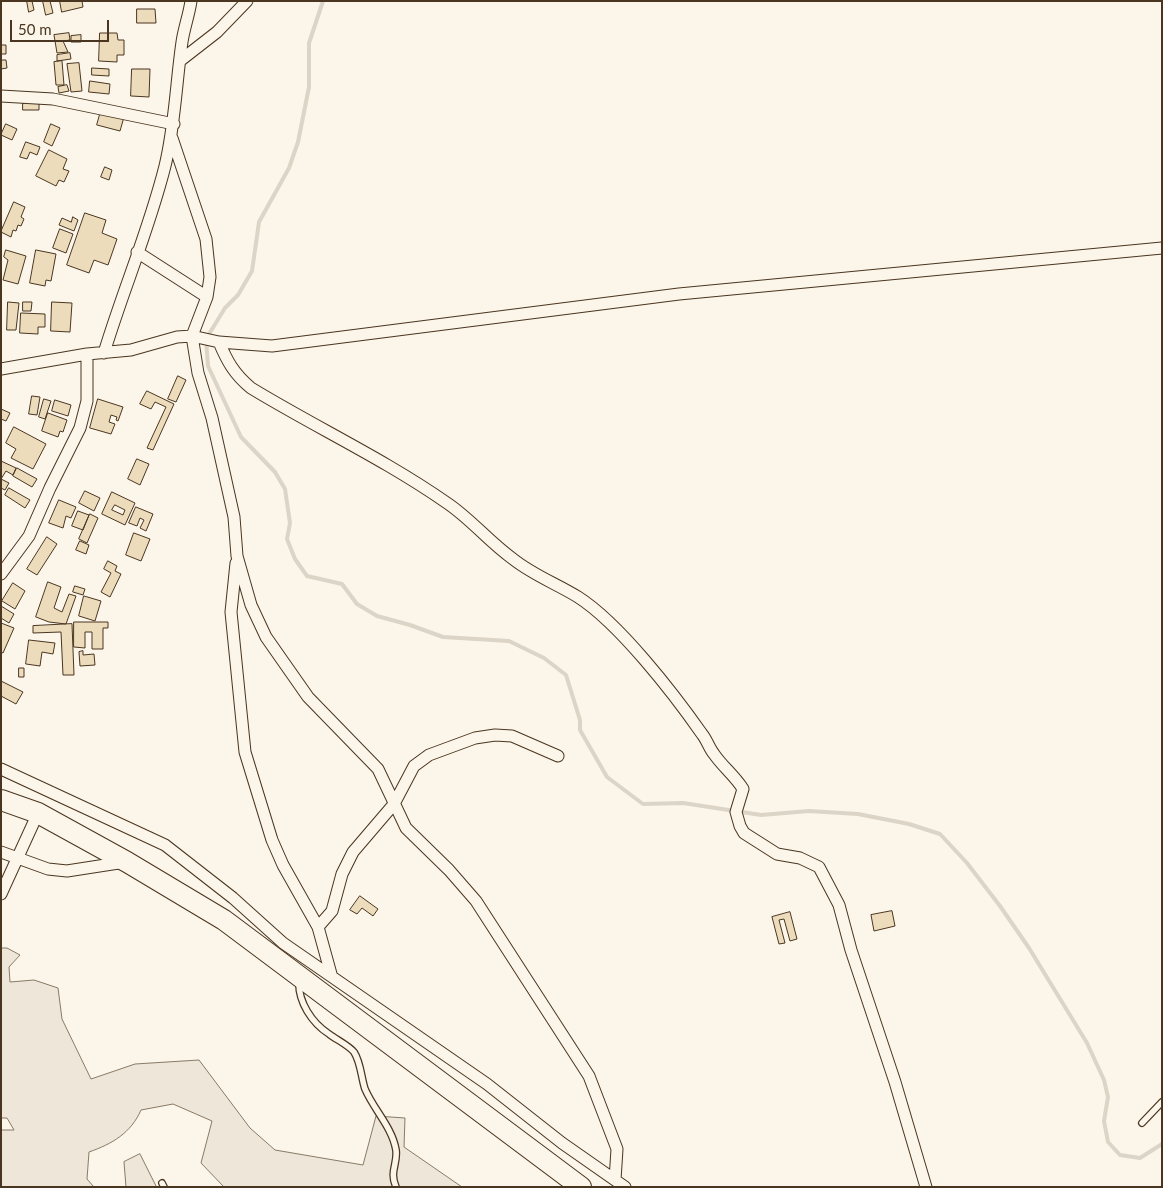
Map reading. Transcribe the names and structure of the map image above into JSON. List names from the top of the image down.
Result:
{
  "scale_bar": "50 m"
}
